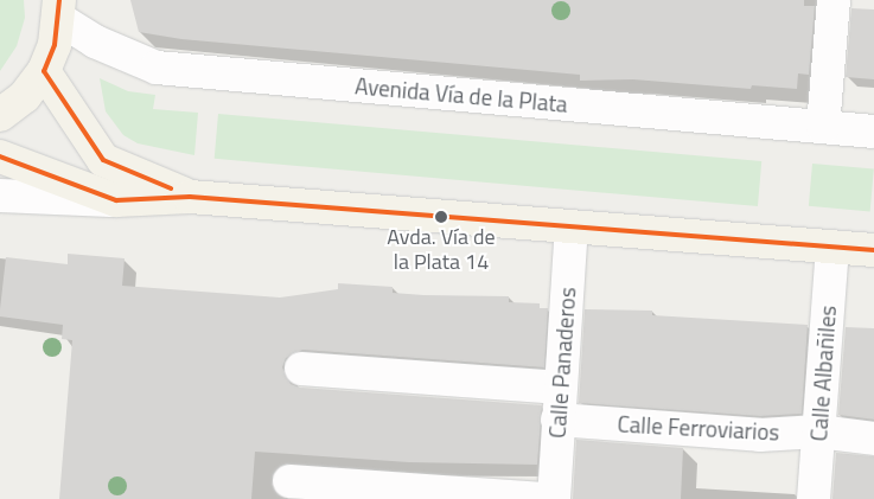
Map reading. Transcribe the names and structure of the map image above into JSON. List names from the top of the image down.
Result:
{
  "streets": {
    "street": [
      "Avenida Vía de la Plata",
      "Calle Panaderos",
      "Calle Albañiles",
      "Calle Ferroviarios"
    ]
  },
  "crossings": [
    ["Calle Panaderos", "Calle Ferroviarios"],
    ["Calle Albañiles", "Calle Ferroviarios"]
  ],
  "places": ["Avda. Vía de la Plata 14"]
}
